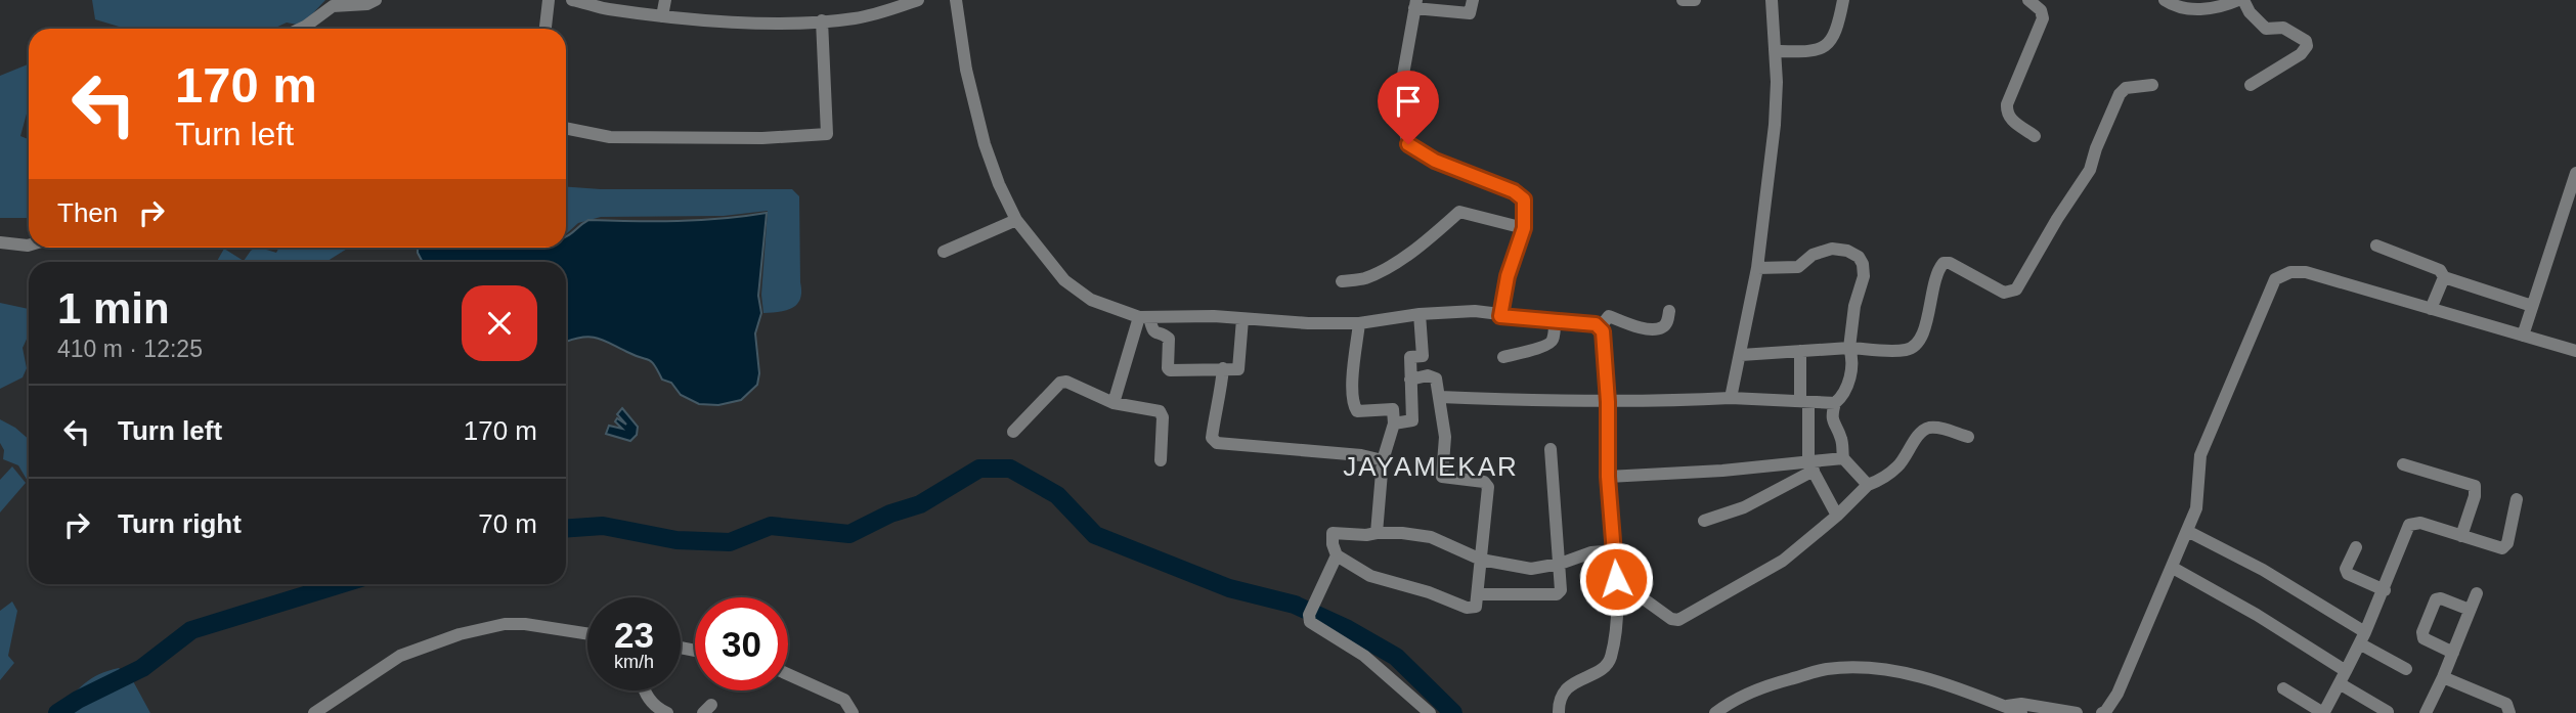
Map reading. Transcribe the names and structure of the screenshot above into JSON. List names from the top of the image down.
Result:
{
  "districts": ["JAYAMEKAR"],
  "page": {
    "turn": ["170 m", "Turn left"],
    "then": "Then",
    "heading": ["1 min", "410 m · 12:25"],
    "list": [
      {
        "name": "Turn left",
        "value": "170 m"
      },
      {
        "name": "Turn right",
        "value": "70 m"
      }
    ],
    "speed": "23 km/h",
    "limit": "30"
  }
}
